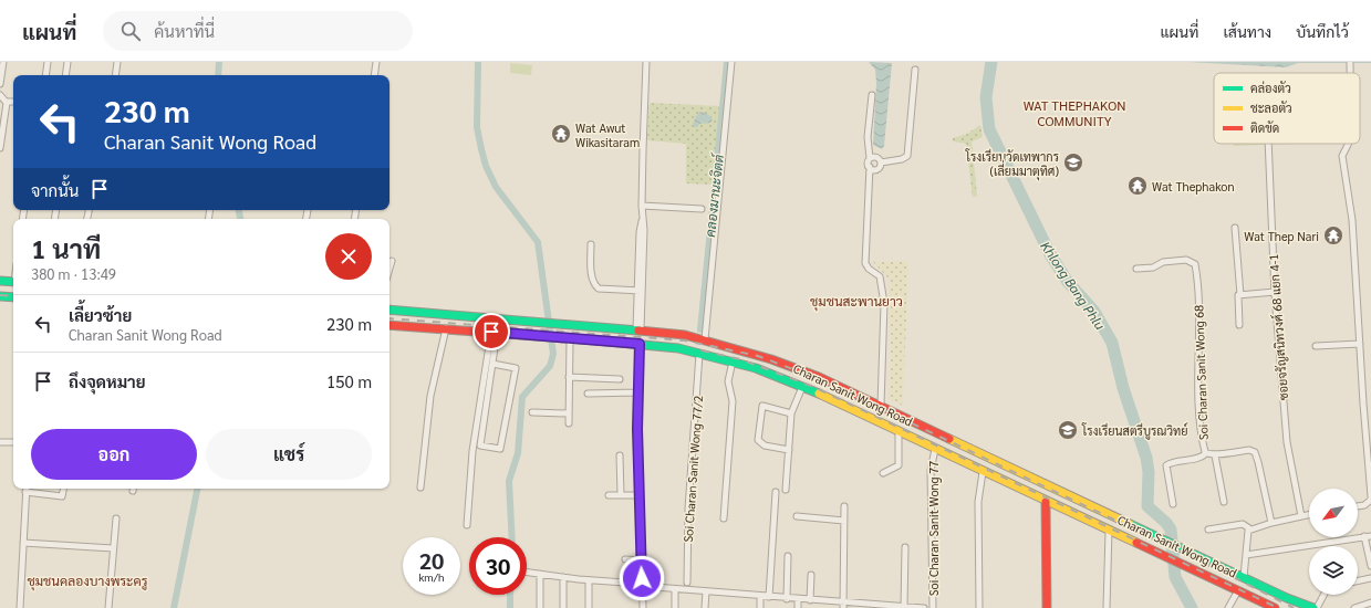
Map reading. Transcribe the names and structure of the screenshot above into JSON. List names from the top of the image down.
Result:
{
  "streets": {
    "main road": ["Charan Sanit Wong Road"],
    "street": [
      "ซอยจรัญสนิทวงศ์ 68 แยก 4-1",
      "Soi Charan Sanit Wong 68",
      "Soi Charan Sanit Wong 77/2",
      "Soi Charan Sanit Wong 77"
    ]
  },
  "crossings": [
    ["Charan Sanit Wong Road", "Soi Charan Sanit Wong 77/2"],
    ["Charan Sanit Wong Road", "Soi Charan Sanit Wong 77"]
  ],
  "districts": ["WAT THEPHAKON COMMUNITY", "ชุมชนสะพานยาว", "ชุมชนคลองบางพระครู"],
  "water": ["คลองมานะจิตต์", "Khlong Bang Phlu"],
  "places": {
    "temple": ["Wat Awut Wikasitaram", "Wat Thephakon", "Wat Thep Nari"],
    "school or university": ["โรงเรียนวัดเทพากร (เลี่ยมมาตุทิศ)", "โรงเรียนสตรีบูรณวิทย์"]
  },
  "legend": ["คล่องตัว", "ชะลอตัว", "ติดขัด"],
  "north": "bottom left",
  "page": {
    "header": "แผนที่",
    "search": "ค้นหาที่นี่",
    "nav": ["แผนที่", "เส้นทาง", "บันทึกไว้"],
    "turn": ["230 m", "Charan Sanit Wong Road"],
    "then": "จากนั้น",
    "heading": ["1 นาที", "380 m · 13:49"],
    "list": [
      {
        "name": "เลี้ยวซ้าย",
        "note": "Charan Sanit Wong Road",
        "value": "230 m"
      },
      {
        "name": "ถึงจุดหมาย",
        "value": "150 m"
      }
    ],
    "buttons": ["ออก", "แชร์"],
    "speed": "20 km/h",
    "limit": "30"
  }
}
